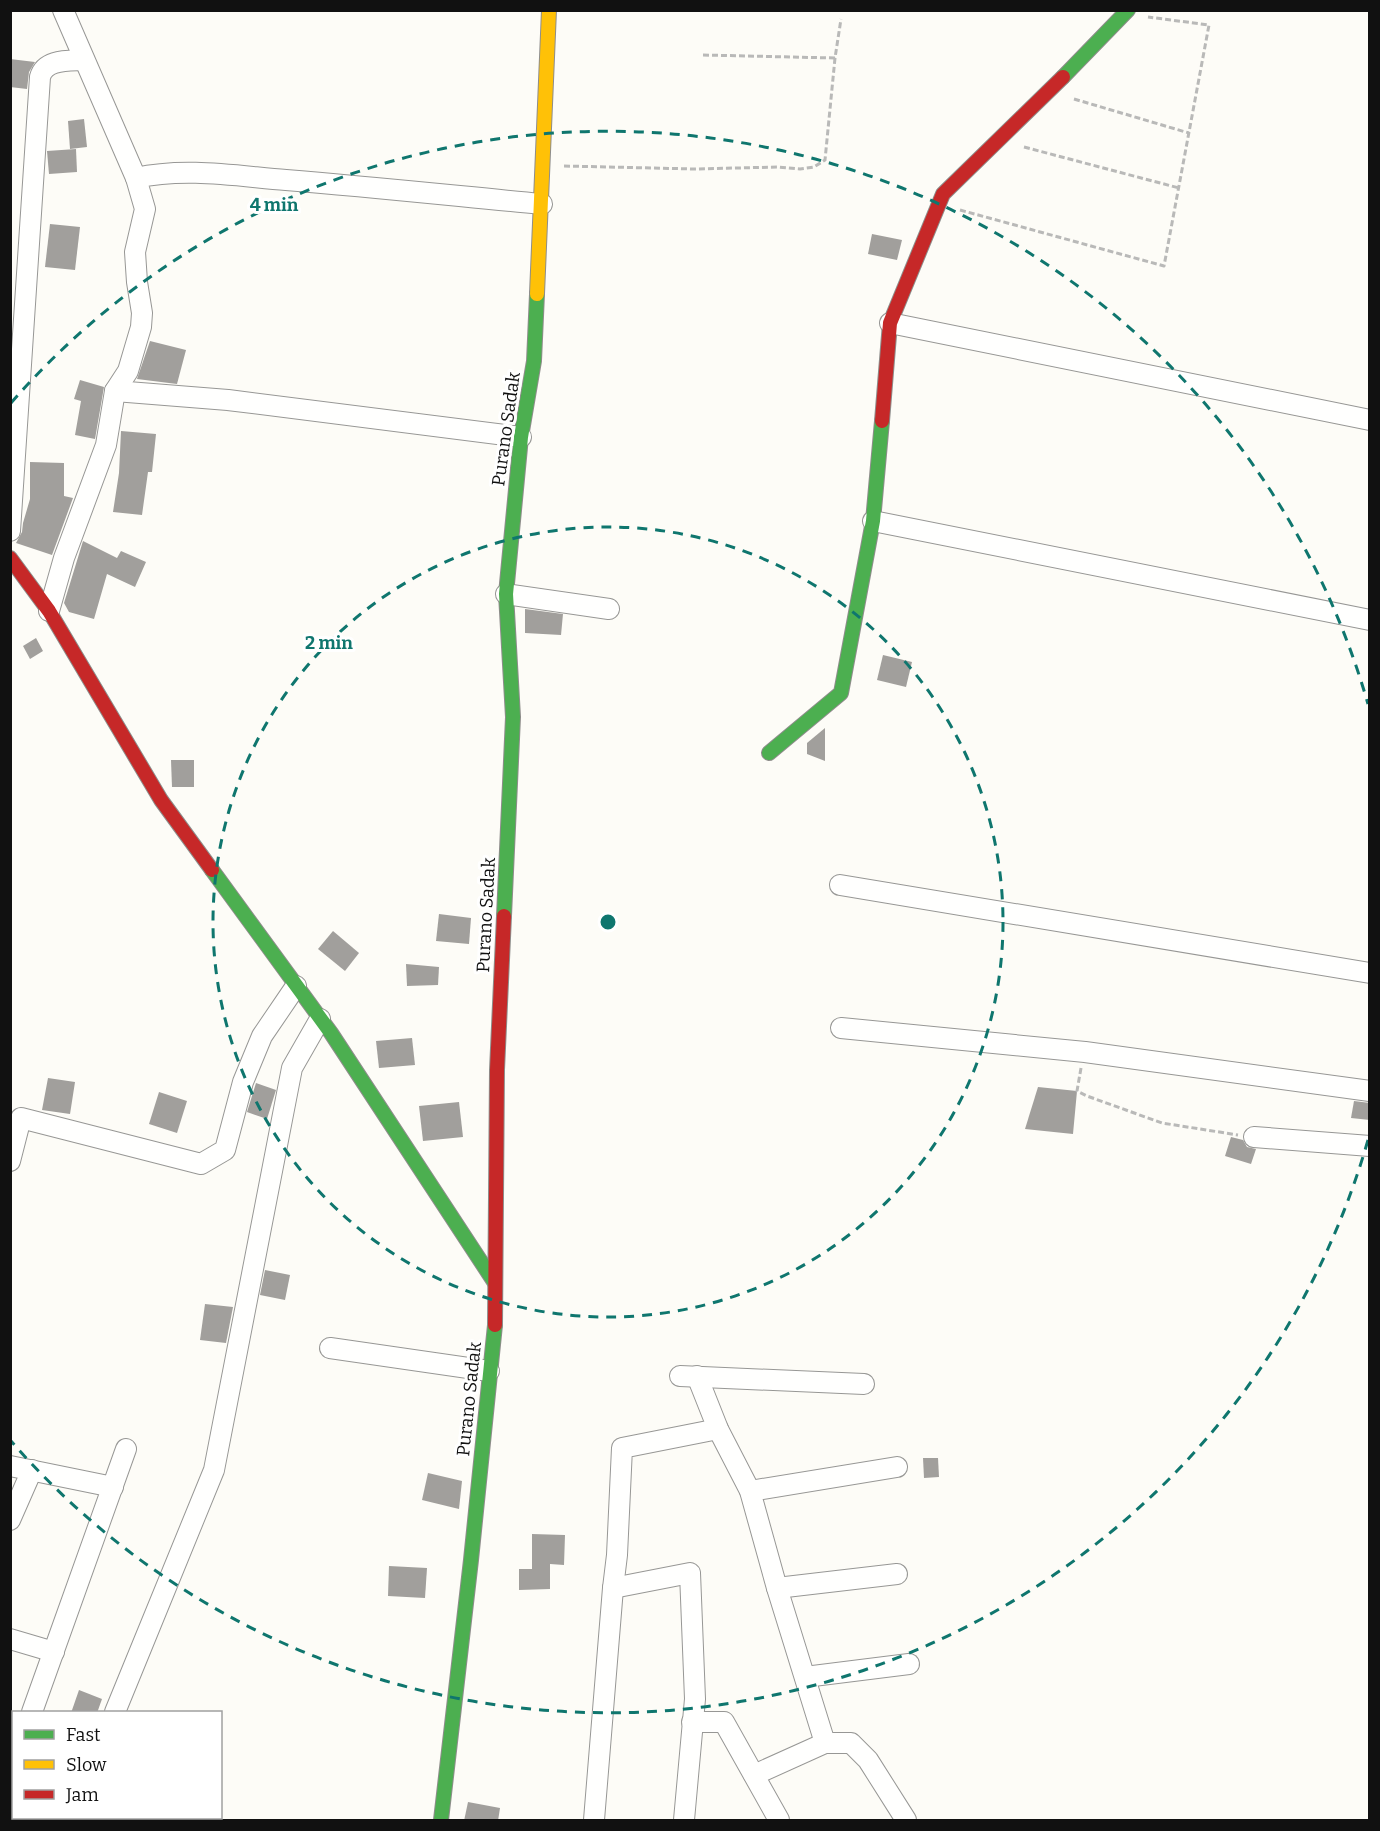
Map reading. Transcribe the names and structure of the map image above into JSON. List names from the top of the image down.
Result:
{
  "streets": {
    "main road": ["Purano Sadak"]
  },
  "legend": ["Fast", "Slow", "Jam"],
  "rings": ["4 min", "2 min"]
}
